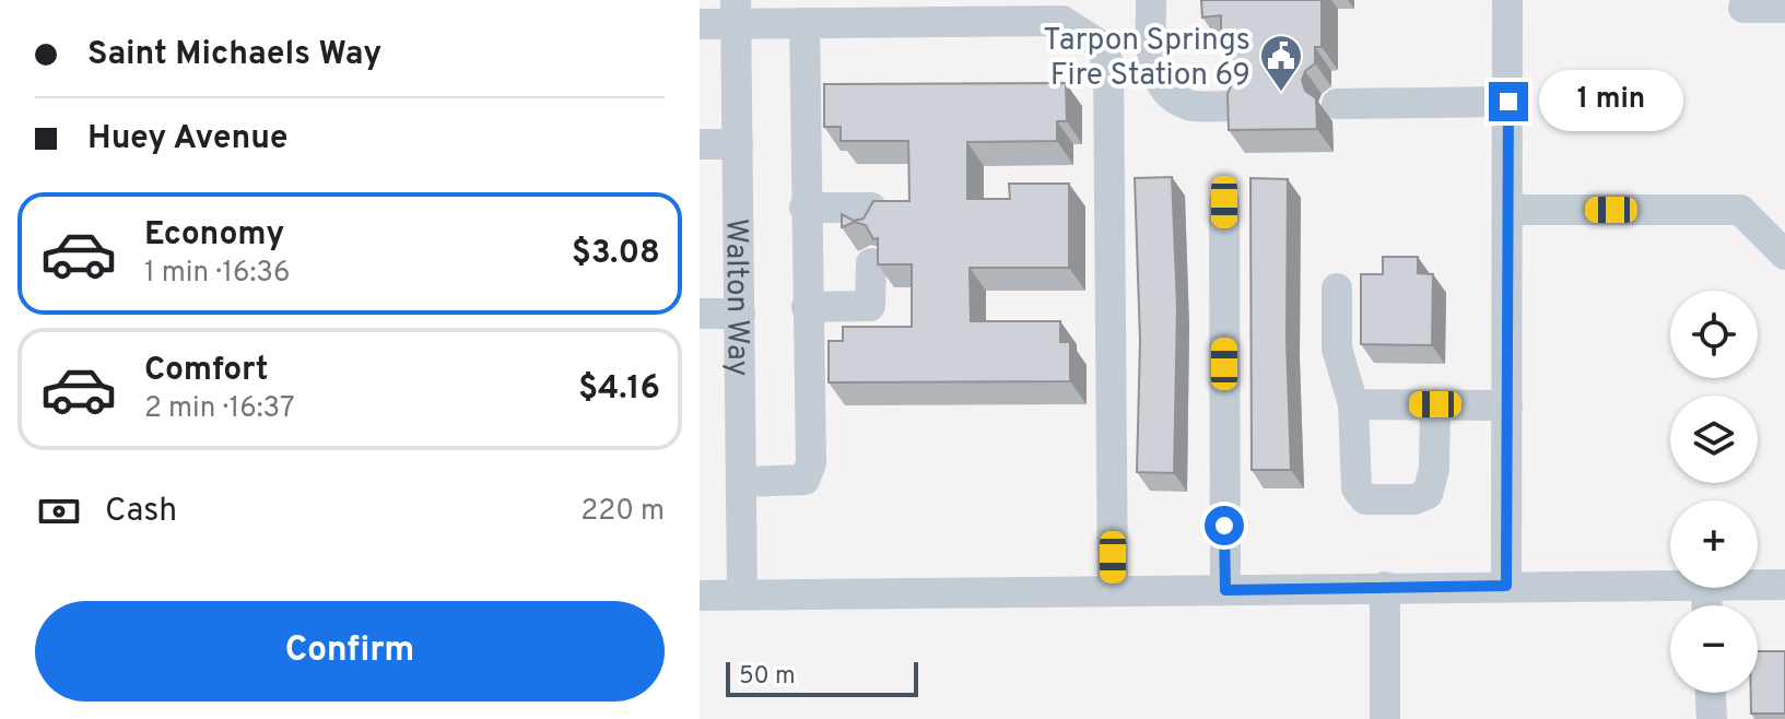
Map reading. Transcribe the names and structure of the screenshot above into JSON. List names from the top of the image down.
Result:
{
  "streets": {
    "street": ["Walton Way"]
  },
  "places": {
    "public building": ["Tarpon Springs Fire Station 69"]
  },
  "scale_bar": "50 m",
  "page": {
    "banner": ["Saint Michaels Way", "Huey Avenue"],
    "bubble": "1 min",
    "list": [
      {
        "name": "Economy",
        "note": "1 min · 16:36",
        "value": "$3.08"
      },
      {
        "name": "Comfort",
        "note": "2 min · 16:37",
        "value": "$4.16"
      }
    ],
    "map_buttons": ["+", "−"],
    "pay": ["Cash", "220 m"],
    "buttons": "Confirm",
    "scale": "50 m"
  }
}
